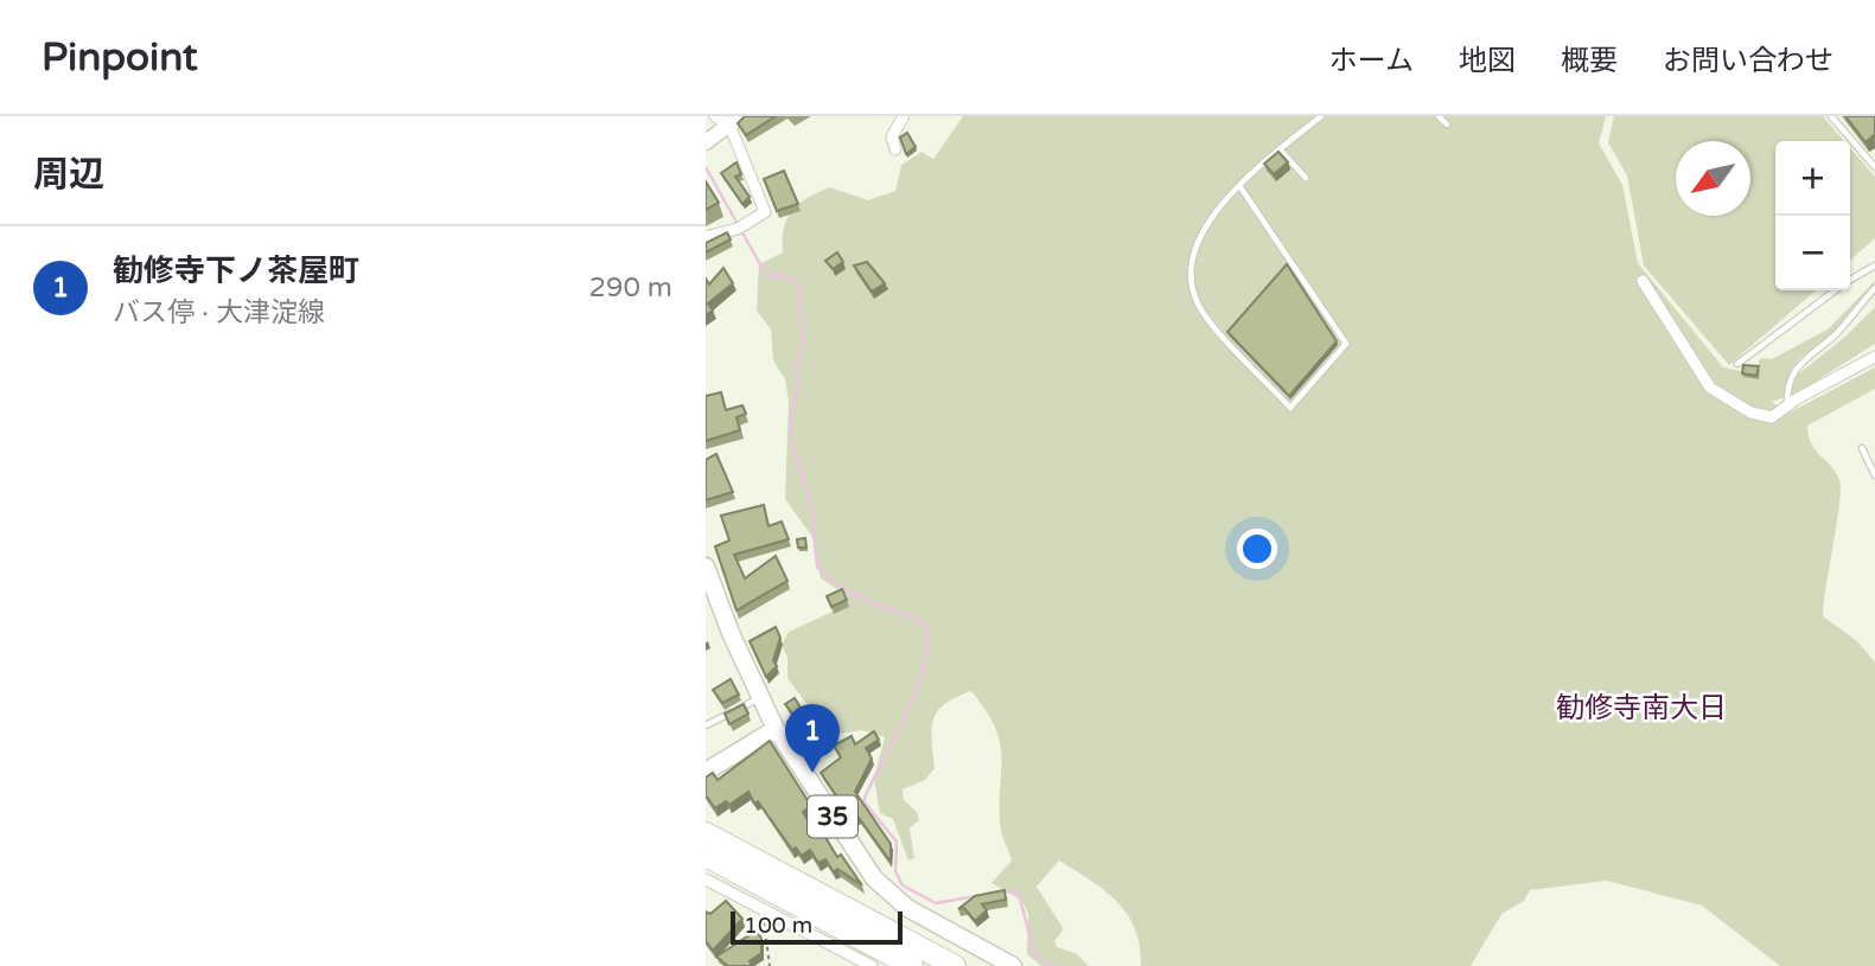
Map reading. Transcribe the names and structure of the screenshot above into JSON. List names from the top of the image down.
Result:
{
  "streets": {
    "main road": ["35"]
  },
  "districts": ["勧修寺南大日"],
  "scale_bar": "100 m",
  "north": "bottom left",
  "page": {
    "header": "Pinpoint",
    "nav": [
      "ホーム",
      "地図",
      "概要",
      "お問い合わせ"
    ],
    "heading": "周辺",
    "map_buttons": ["+", "−"],
    "list": [
      {
        "mark": "1",
        "name": "勧修寺下ノ茶屋町",
        "note": "バス停 · 大津淀線",
        "value": "290 m"
      }
    ],
    "pins": "1",
    "scale": "100 m"
  }
}
